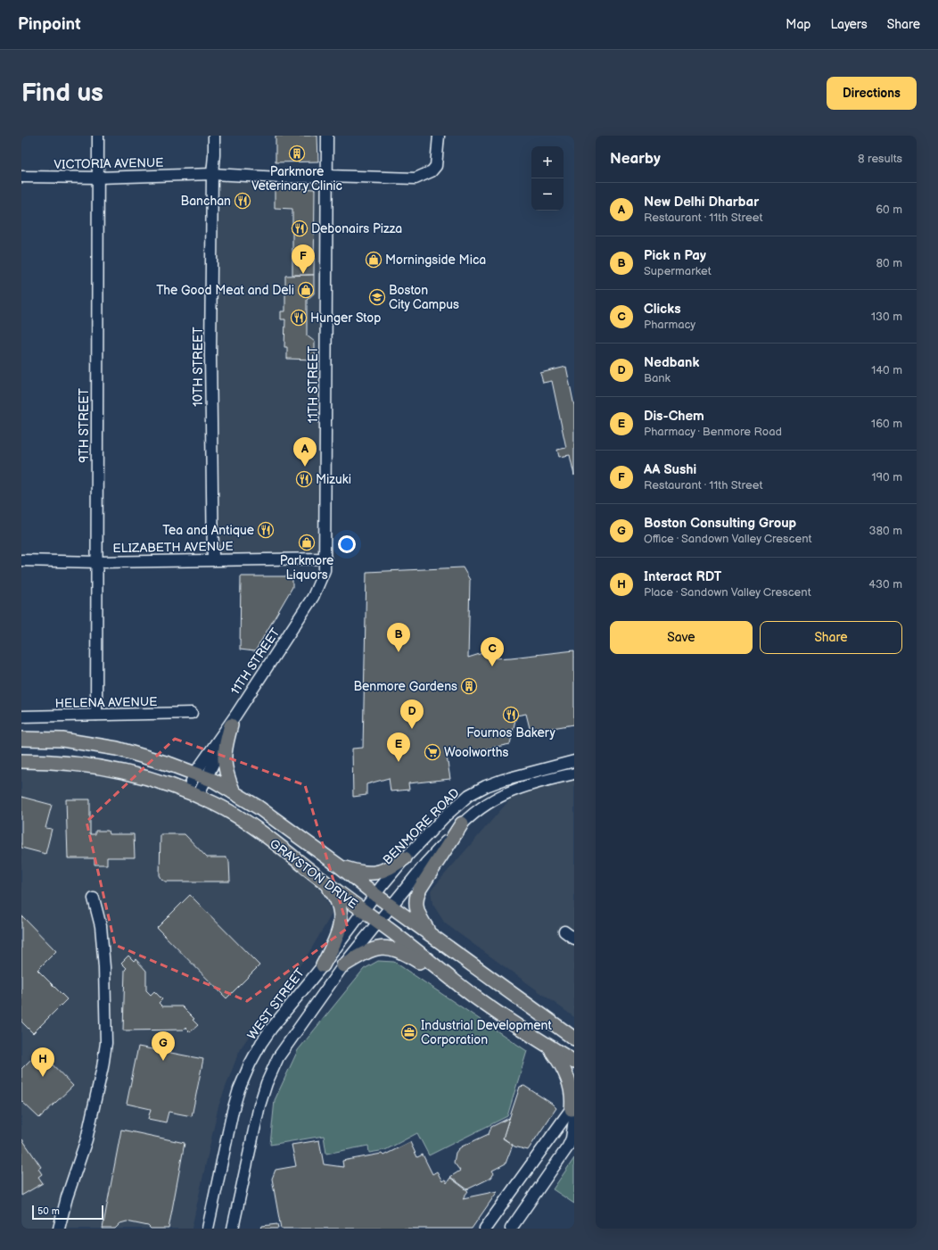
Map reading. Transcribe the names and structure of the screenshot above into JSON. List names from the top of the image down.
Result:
{
  "streets": {
    "main road": ["GRAYSTON DRIVE"],
    "street": [
      "VICTORIA AVENUE",
      "10TH STREET",
      "11TH STREET",
      "9TH STREET",
      "ELIZABETH AVENUE",
      "HELENA AVENUE",
      "BENMORE ROAD",
      "WEST STREET"
    ]
  },
  "crossings": [
    ["VICTORIA AVENUE", "10TH STREET"],
    ["VICTORIA AVENUE", "9TH STREET"],
    ["10TH STREET", "ELIZABETH AVENUE"],
    ["11TH STREET", "ELIZABETH AVENUE"],
    ["11TH STREET", "GRAYSTON DRIVE"],
    ["9TH STREET", "ELIZABETH AVENUE"],
    ["9TH STREET", "HELENA AVENUE"],
    ["BENMORE ROAD", "GRAYSTON DRIVE"],
    ["BENMORE ROAD", "WEST STREET"],
    ["GRAYSTON DRIVE", "WEST STREET"]
  ],
  "places": {
    "building": ["Parkmore Veterinary Clinic", "Benmore Gardens"],
    "restaurant": [
      "Banchan",
      "Debonairs Pizza",
      "Hunger Stop",
      "Mizuki",
      "Tea and Antique",
      "Fournos Bakery"
    ],
    "shop": ["Morningside Mica", "The Good Meat and Deli", "Parkmore Liquors"],
    "school or university": ["Boston City Campus"],
    "supermarket": ["Woolworths"],
    "office": ["Industrial Development Corporation"]
  },
  "scale_bar": "50 m",
  "page": {
    "header": "Pinpoint",
    "nav": ["Map", "Layers", "Share"],
    "buttons": [
      "Directions",
      ["Save", "Share"]
    ],
    "title": "Find us",
    "heading": ["Nearby", "8 results"],
    "map_buttons": ["+", "−"],
    "list": [
      {
        "mark": "A",
        "name": "New Delhi Dharbar",
        "note": "Restaurant · 11th Street",
        "value": "60 m"
      },
      {
        "mark": "B",
        "name": "Pick n Pay",
        "note": "Supermarket",
        "value": "80 m"
      },
      {
        "mark": "C",
        "name": "Clicks",
        "note": "Pharmacy",
        "value": "130 m"
      },
      {
        "mark": "D",
        "name": "Nedbank",
        "note": "Bank",
        "value": "140 m"
      },
      {
        "mark": "E",
        "name": "Dis-Chem",
        "note": "Pharmacy · Benmore Road",
        "value": "160 m"
      },
      {
        "mark": "F",
        "name": "AA Sushi",
        "note": "Restaurant · 11th Street",
        "value": "190 m"
      },
      {
        "mark": "G",
        "name": "Boston Consulting Group",
        "note": "Office · Sandown Valley Crescent",
        "value": "380 m"
      },
      {
        "mark": "H",
        "name": "Interact RDT",
        "note": "Place · Sandown Valley Crescent",
        "value": "430 m"
      }
    ],
    "pins": [
      "F",
      "A",
      "B",
      "C",
      "D",
      "E",
      "G",
      "H"
    ],
    "scale": "50 m"
  }
}
